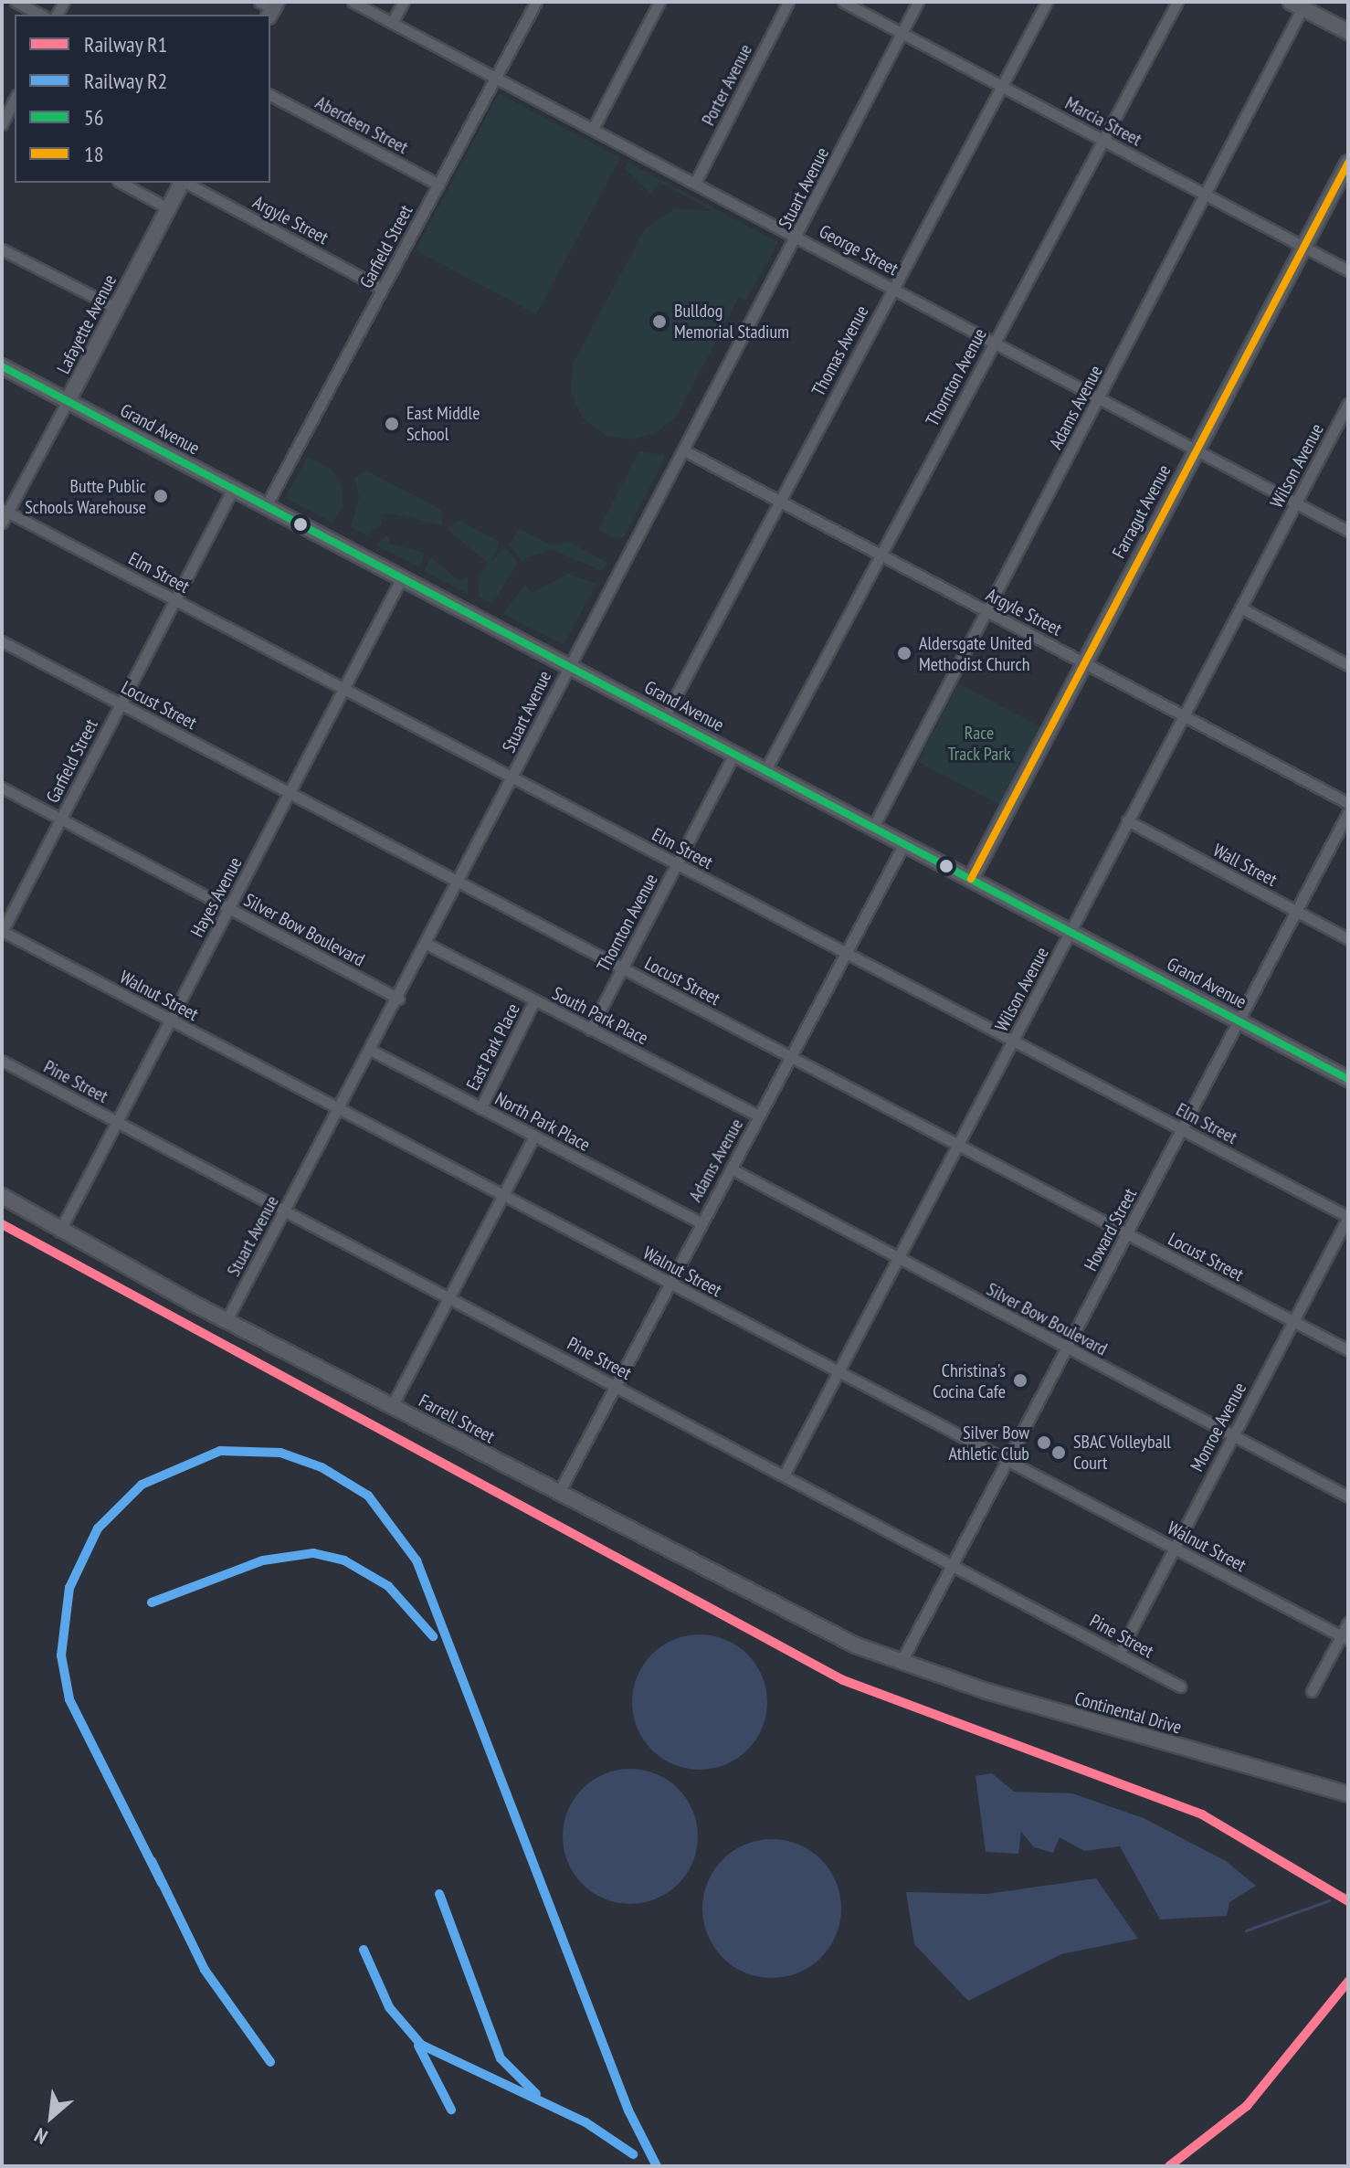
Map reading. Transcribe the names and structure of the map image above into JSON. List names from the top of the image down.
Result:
{
  "streets": {
    "main road": [
      "Lafayette Avenue",
      "Grand Avenue",
      "Farragut Avenue",
      "Farrell Street",
      "Continental Drive"
    ],
    "street": [
      "Porter Avenue",
      "Marcia Street",
      "Aberdeen Street",
      "Stuart Avenue",
      "Argyle Street",
      "Garfield Street",
      "George Street",
      "Thomas Avenue",
      "Thornton Avenue",
      "Adams Avenue",
      "Wilson Avenue",
      "Elm Street",
      "Locust Street",
      "Wall Street",
      "Hayes Avenue",
      "Silver Bow Boulevard",
      "Walnut Street",
      "South Park Place",
      "East Park Place",
      "Pine Street",
      "North Park Place",
      "Howard Street",
      "Monroe Avenue"
    ]
  },
  "crossings": [
    ["Porter Avenue", "George Street"],
    ["Marcia Street", "Stuart Avenue"],
    ["Marcia Street", "Thomas Avenue"],
    ["Marcia Street", "Thornton Avenue"],
    ["Marcia Street", "Adams Avenue"],
    ["Marcia Street", "Farragut Avenue"],
    ["Aberdeen Street", "Garfield Street"],
    ["Stuart Avenue", "Argyle Street"],
    ["Stuart Avenue", "George Street"],
    ["Stuart Avenue", "Grand Avenue"],
    ["Stuart Avenue", "Elm Street"],
    ["Stuart Avenue", "Locust Street"],
    ["Stuart Avenue", "Silver Bow Boulevard"],
    ["Stuart Avenue", "Walnut Street"],
    ["Stuart Avenue", "South Park Place"],
    ["Stuart Avenue", "Pine Street"],
    ["Stuart Avenue", "North Park Place"],
    ["Stuart Avenue", "Farrell Street"],
    ["Argyle Street", "Garfield Street"],
    ["Argyle Street", "Thomas Avenue"],
    ["Argyle Street", "Thornton Avenue"],
    ["Argyle Street", "Adams Avenue"],
    ["Argyle Street", "Wilson Avenue"],
    ["Argyle Street", "Farragut Avenue"],
    ["Garfield Street", "George Street"],
    ["Garfield Street", "Grand Avenue"],
    ["Garfield Street", "Elm Street"],
    ["Garfield Street", "Locust Street"],
    ["Garfield Street", "Silver Bow Boulevard"],
    ["Garfield Street", "Walnut Street"],
    ["George Street", "Thomas Avenue"],
    ["George Street", "Thornton Avenue"],
    ["George Street", "Adams Avenue"],
    ["George Street", "Wilson Avenue"],
    ["George Street", "Farragut Avenue"],
    ["Lafayette Avenue", "Grand Avenue"],
    ["Lafayette Avenue", "Elm Street"],
    ["Thomas Avenue", "Grand Avenue"],
    ["Thornton Avenue", "Grand Avenue"],
    ["Thornton Avenue", "Elm Street"],
    ["Thornton Avenue", "Locust Street"],
    ["Thornton Avenue", "South Park Place"],
    ["Adams Avenue", "Grand Avenue"],
    ["Adams Avenue", "Elm Street"],
    ["Adams Avenue", "Locust Street"],
    ["Adams Avenue", "Silver Bow Boulevard"],
    ["Adams Avenue", "Walnut Street"],
    ["Adams Avenue", "South Park Place"],
    ["Adams Avenue", "Pine Street"],
    ["Adams Avenue", "North Park Place"],
    ["Adams Avenue", "Farrell Street"],
    ["Grand Avenue", "Wilson Avenue"],
    ["Grand Avenue", "Farragut Avenue"],
    ["Grand Avenue", "Hayes Avenue"],
    ["Grand Avenue", "Howard Street"],
    ["Wilson Avenue", "Elm Street"],
    ["Wilson Avenue", "Locust Street"],
    ["Wilson Avenue", "Wall Street"],
    ["Wilson Avenue", "Silver Bow Boulevard"],
    ["Wilson Avenue", "Walnut Street"],
    ["Wilson Avenue", "Pine Street"],
    ["Elm Street", "Hayes Avenue"],
    ["Elm Street", "Howard Street"],
    ["Elm Street", "Monroe Avenue"],
    ["Locust Street", "Hayes Avenue"],
    ["Locust Street", "Howard Street"],
    ["Locust Street", "Monroe Avenue"],
    ["Wall Street", "Howard Street"],
    ["Hayes Avenue", "Silver Bow Boulevard"],
    ["Hayes Avenue", "Walnut Street"],
    ["Hayes Avenue", "Pine Street"],
    ["Hayes Avenue", "Farrell Street"],
    ["Silver Bow Boulevard", "Howard Street"],
    ["Silver Bow Boulevard", "Monroe Avenue"],
    ["Walnut Street", "Howard Street"],
    ["Walnut Street", "Monroe Avenue"],
    ["South Park Place", "East Park Place"],
    ["East Park Place", "North Park Place"],
    ["Pine Street", "Howard Street"],
    ["Pine Street", "Monroe Avenue"],
    ["Howard Street", "Farrell Street"],
    ["Howard Street", "Continental Drive"],
    ["Farrell Street", "Continental Drive"]
  ],
  "parks": ["Race Track Park"],
  "places": [
    "Bulldog Memorial Stadium",
    "East Middle School",
    "Butte Public Schools Warehouse",
    "Aldersgate United Methodist Church",
    "Christina's Cocina Cafe",
    "Silver Bow Athletic Club",
    "SBAC Volleyball Court"
  ],
  "lines": [
    "transit line 18",
    "transit line 56",
    "rail line R1",
    "rail line R2"
  ],
  "legend": [
    "Railway R1",
    "Railway R2",
    "56",
    "18"
  ],
  "north": "bottom left"
}
